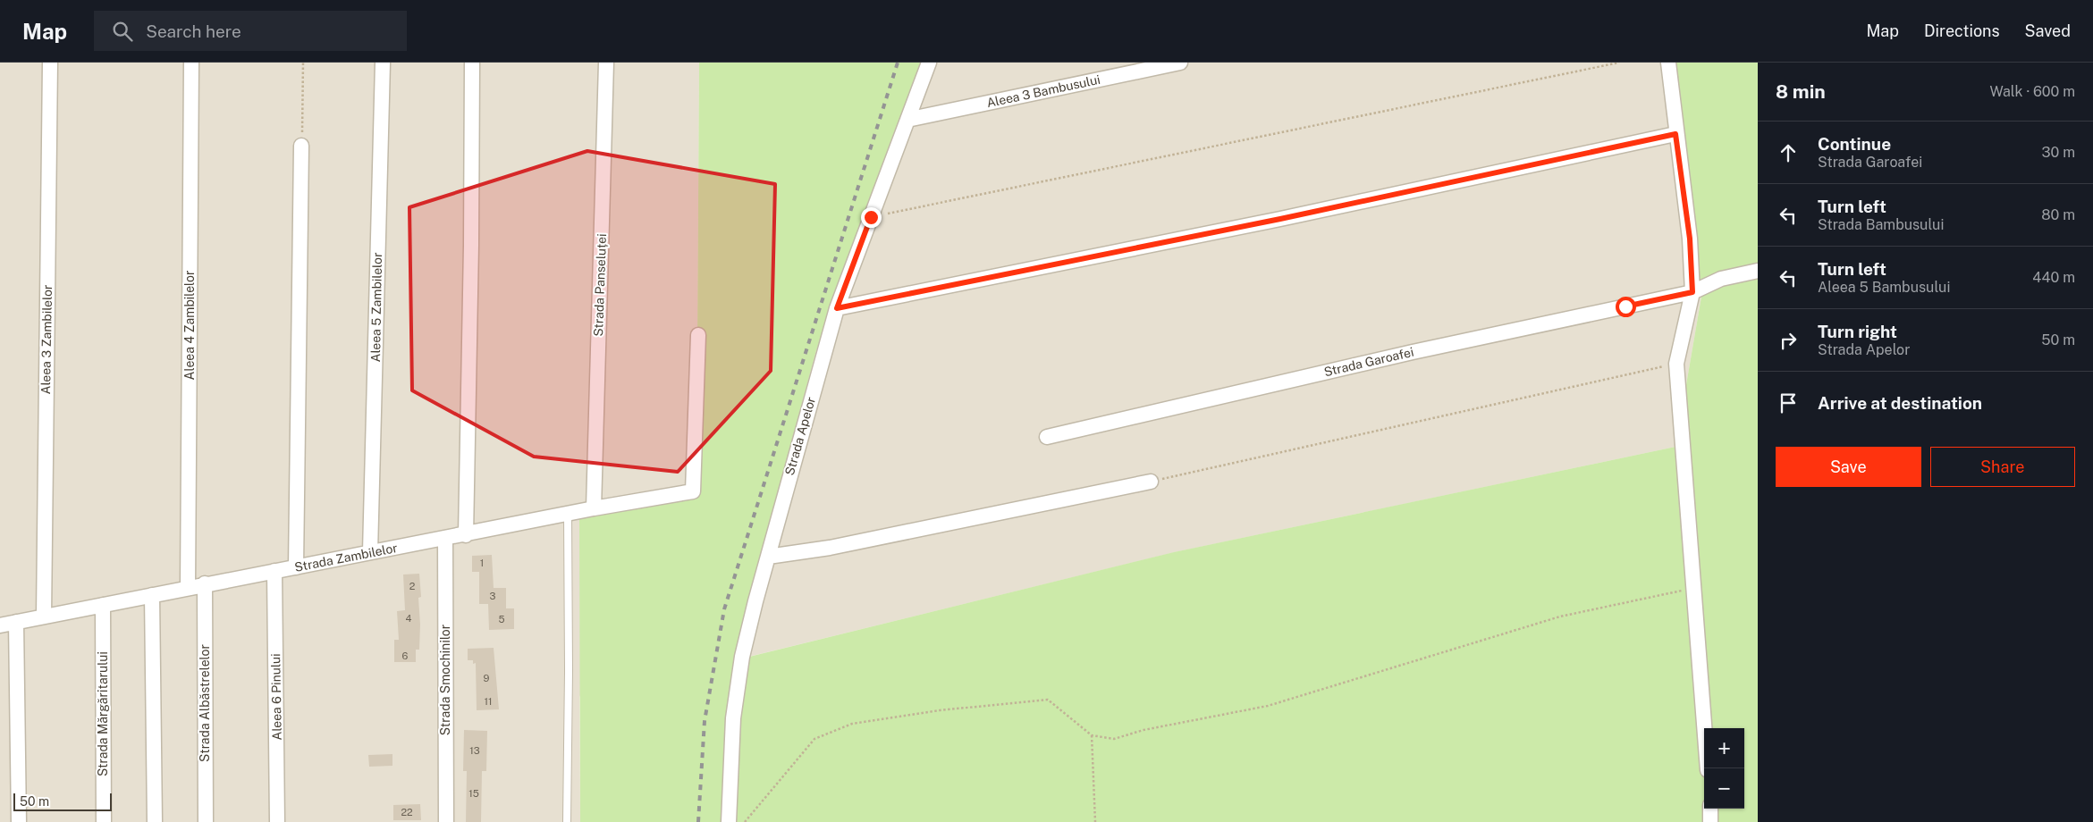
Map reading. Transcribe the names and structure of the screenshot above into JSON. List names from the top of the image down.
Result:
{
  "streets": {
    "street": [
      "Aleea 3 Bambusului",
      "Strada Panseluței",
      "Aleea 5 Zambilelor",
      "Aleea 4 Zambilelor",
      "Aleea 3 Zambilelor",
      "Strada Garoafei",
      "Strada Apelor",
      "Strada Zambilelor",
      "Strada Smochinilor",
      "Aleea 6 Pinului",
      "Strada Albăstrelelor",
      "Strada Mărgăritarului"
    ]
  },
  "crossings": [
    ["Aleea 3 Bambusului", "Strada Apelor"],
    ["Strada Panseluței", "Strada Zambilelor"],
    ["Aleea 5 Zambilelor", "Strada Zambilelor"],
    ["Aleea 4 Zambilelor", "Strada Zambilelor"],
    ["Aleea 3 Zambilelor", "Strada Zambilelor"],
    ["Strada Zambilelor", "Strada Smochinilor"],
    ["Strada Zambilelor", "Aleea 6 Pinului"],
    ["Strada Zambilelor", "Strada Albăstrelelor"],
    ["Strada Zambilelor", "Strada Mărgăritarului"]
  ],
  "house_numbers": [
    "1",
    "2",
    "3",
    "4",
    "5",
    "6",
    "9",
    "11",
    "13",
    "15",
    "22"
  ],
  "scale_bar": "50 m",
  "page": {
    "header": "Map",
    "search": "Search here",
    "nav": ["Map", "Directions", "Saved"],
    "heading": ["8 min", "Walk · 600 m"],
    "list": [
      ["Continue", "Strada Garoafei", "30 m"],
      ["Turn left", "Strada Bambusului", "80 m"],
      ["Turn left", "Aleea 5 Bambusului", "440 m"],
      ["Turn right", "Strada Apelor", "50 m"],
      "Arrive at destination"
    ],
    "buttons": ["Save", "Share"],
    "map_buttons": ["+", "−"],
    "scale": "50 m"
  }
}
